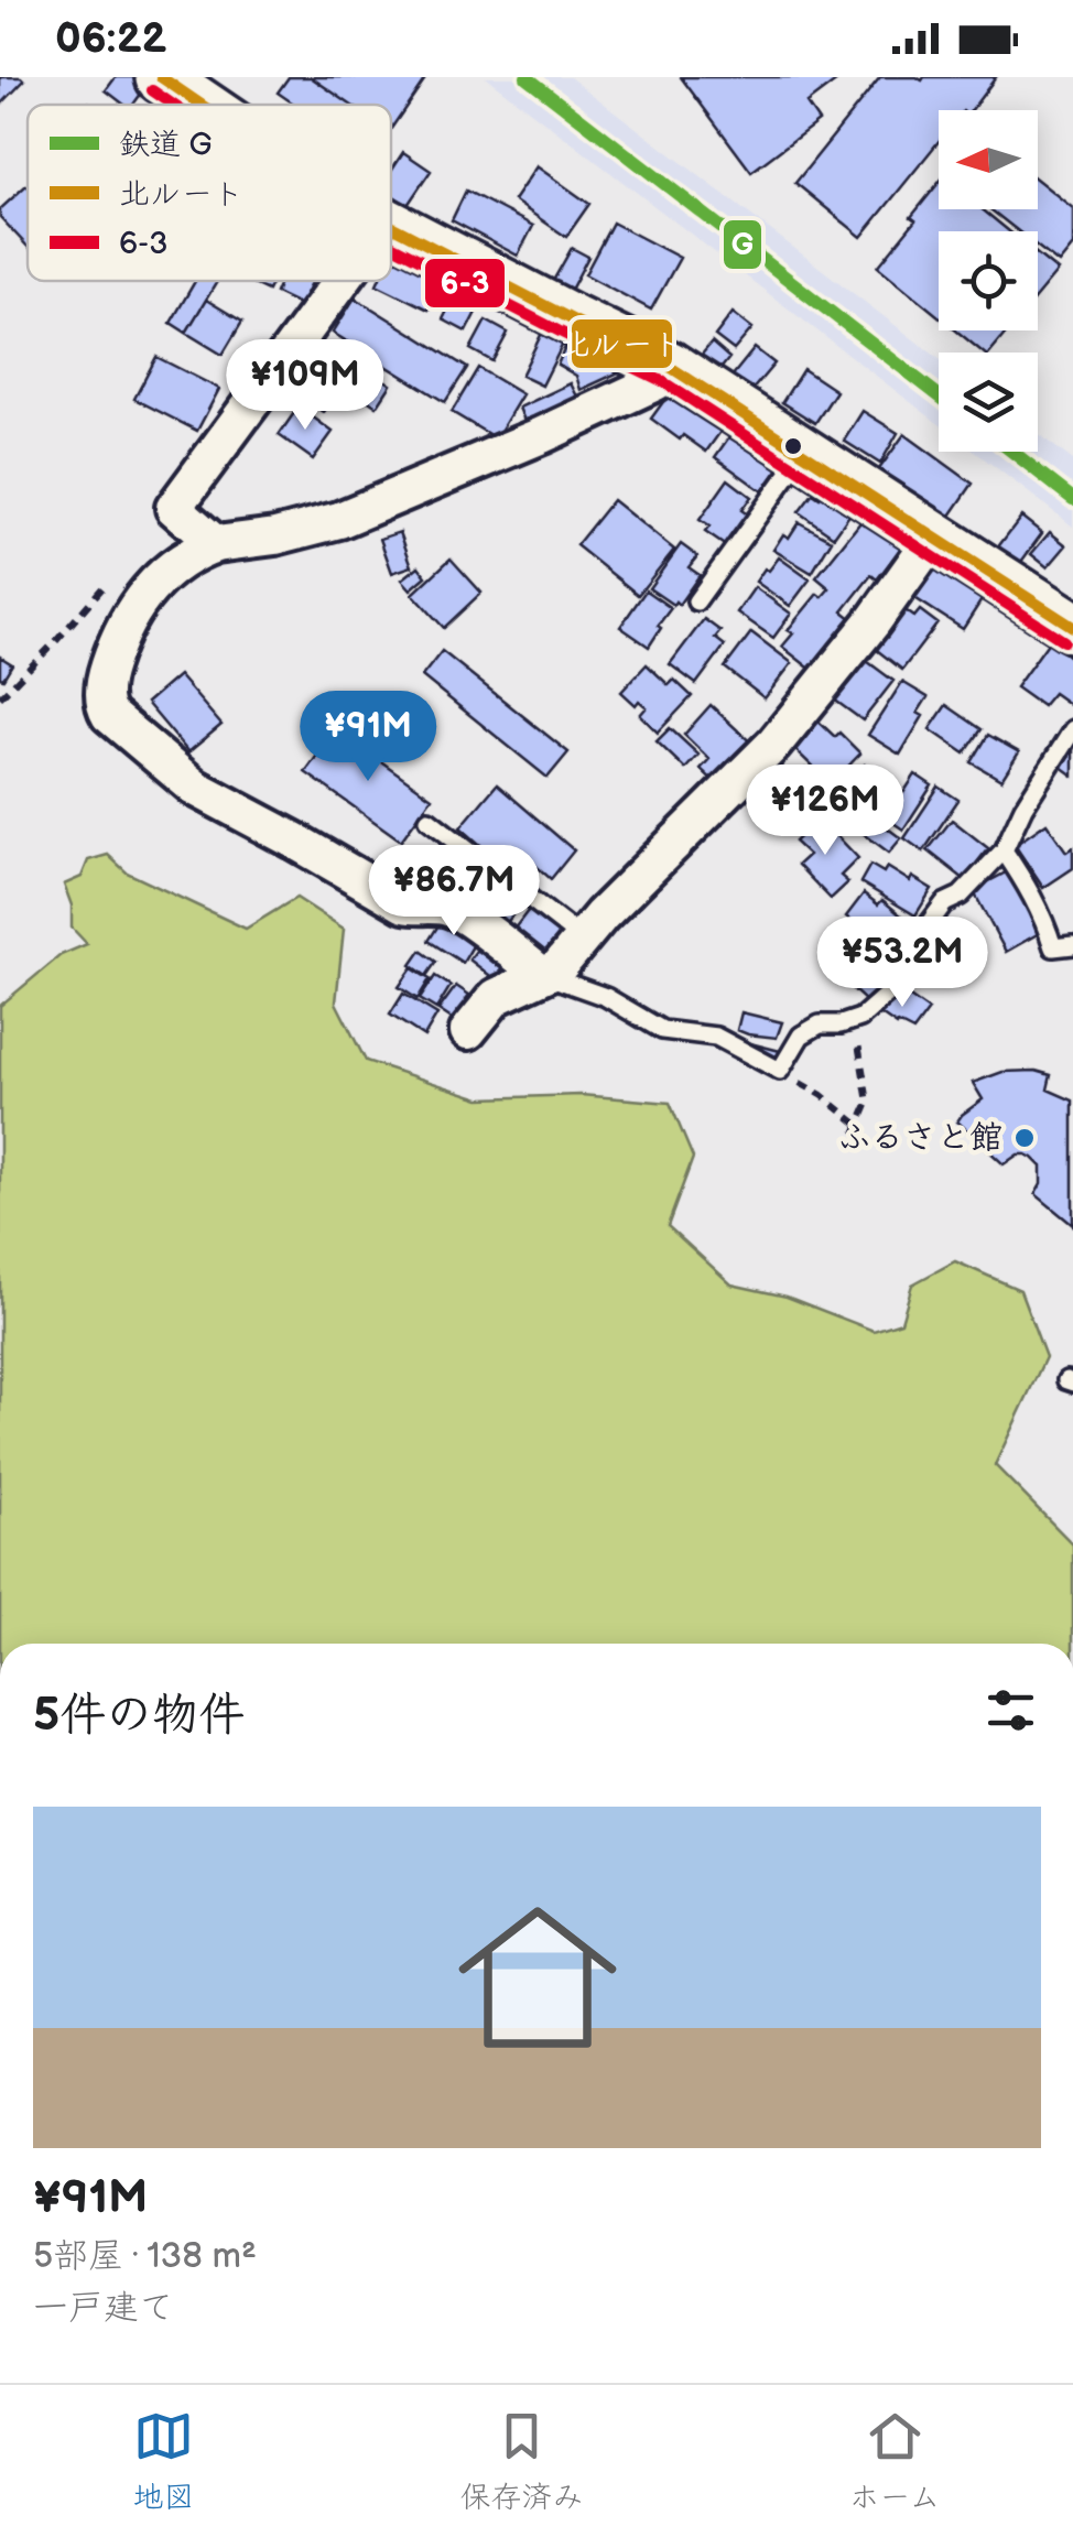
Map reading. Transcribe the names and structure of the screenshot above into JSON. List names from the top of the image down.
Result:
{
  "places": ["ふるさと館"],
  "lines": ["rail line G", "transit line 北ルート", "transit line 6-3"],
  "legend": ["鉄道 G", "北ルート", "6-3"],
  "north": "left",
  "page": {
    "status": "06:22",
    "price": [
      "¥109M",
      "¥91M",
      "¥126M",
      "¥86.7M",
      "¥53.2M"
    ],
    "heading": "5件の物件",
    "list": [
      {
        "name": "¥91M",
        "note": "5部屋 · 138 m² · 一戸建て"
      }
    ],
    "tabs": ["地図", "保存済み", "ホーム"]
  }
}
